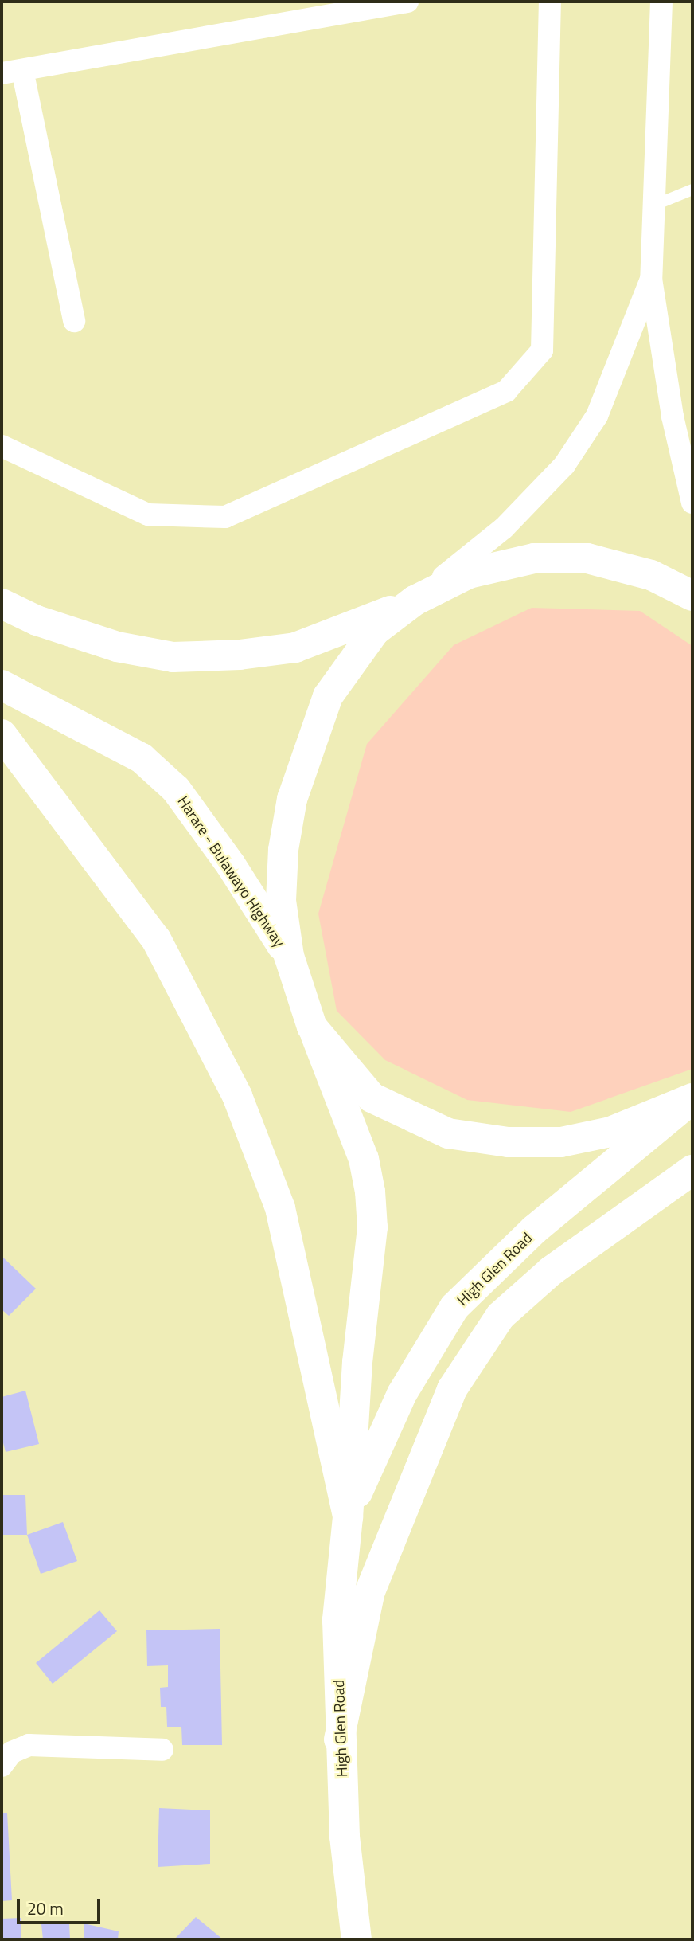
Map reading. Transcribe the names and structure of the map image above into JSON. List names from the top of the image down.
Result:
{
  "streets": {
    "main road": ["Harare - Bulawayo Highway", "High Glen Road"]
  },
  "crossings": [
    ["Harare - Bulawayo Highway", "High Glen Road"]
  ],
  "scale_bar": "20 m"
}
